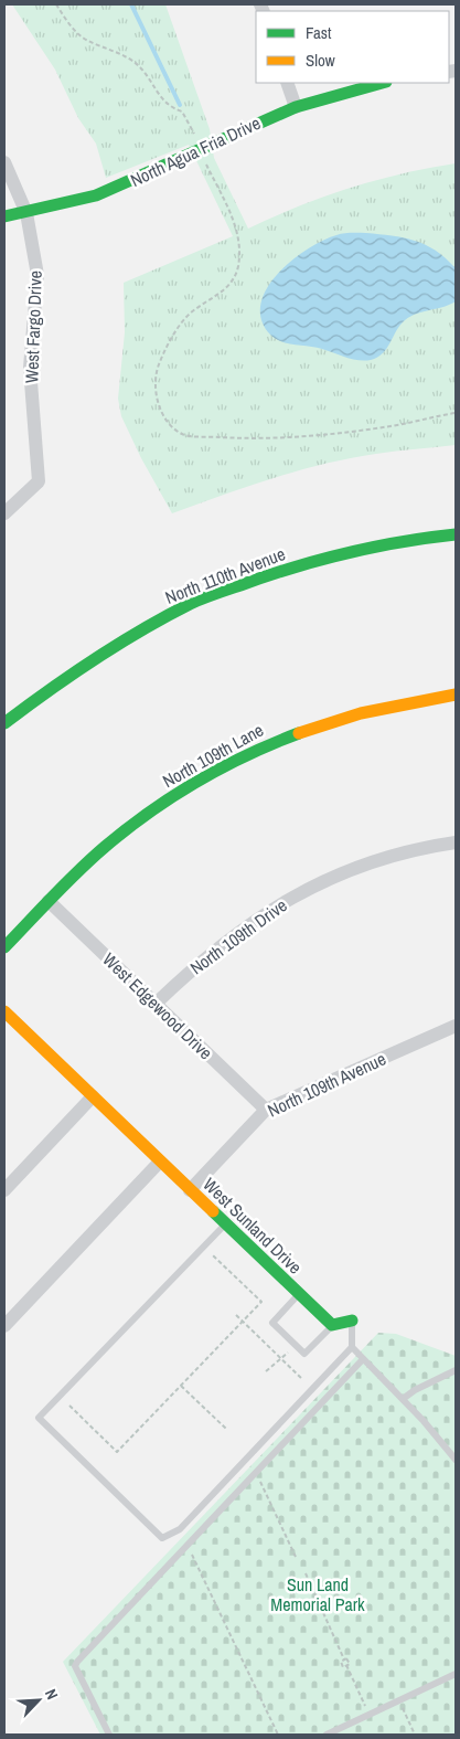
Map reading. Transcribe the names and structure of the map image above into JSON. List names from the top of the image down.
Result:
{
  "streets": {
    "street": [
      "North Agua Fria Drive",
      "West Fargo Drive",
      "North 110th Avenue",
      "North 109th Lane",
      "North 109th Drive",
      "West Edgewood Drive",
      "North 109th Avenue",
      "West Sunland Drive"
    ]
  },
  "crossings": [
    ["North Agua Fria Drive", "West Fargo Drive"],
    ["North 109th Lane", "West Edgewood Drive"],
    ["North 109th Drive", "West Edgewood Drive"],
    ["West Edgewood Drive", "North 109th Avenue"],
    ["North 109th Avenue", "West Sunland Drive"]
  ],
  "parks": ["Sun Land Memorial Park"],
  "legend": ["Fast", "Slow"],
  "north": "top right"
}
